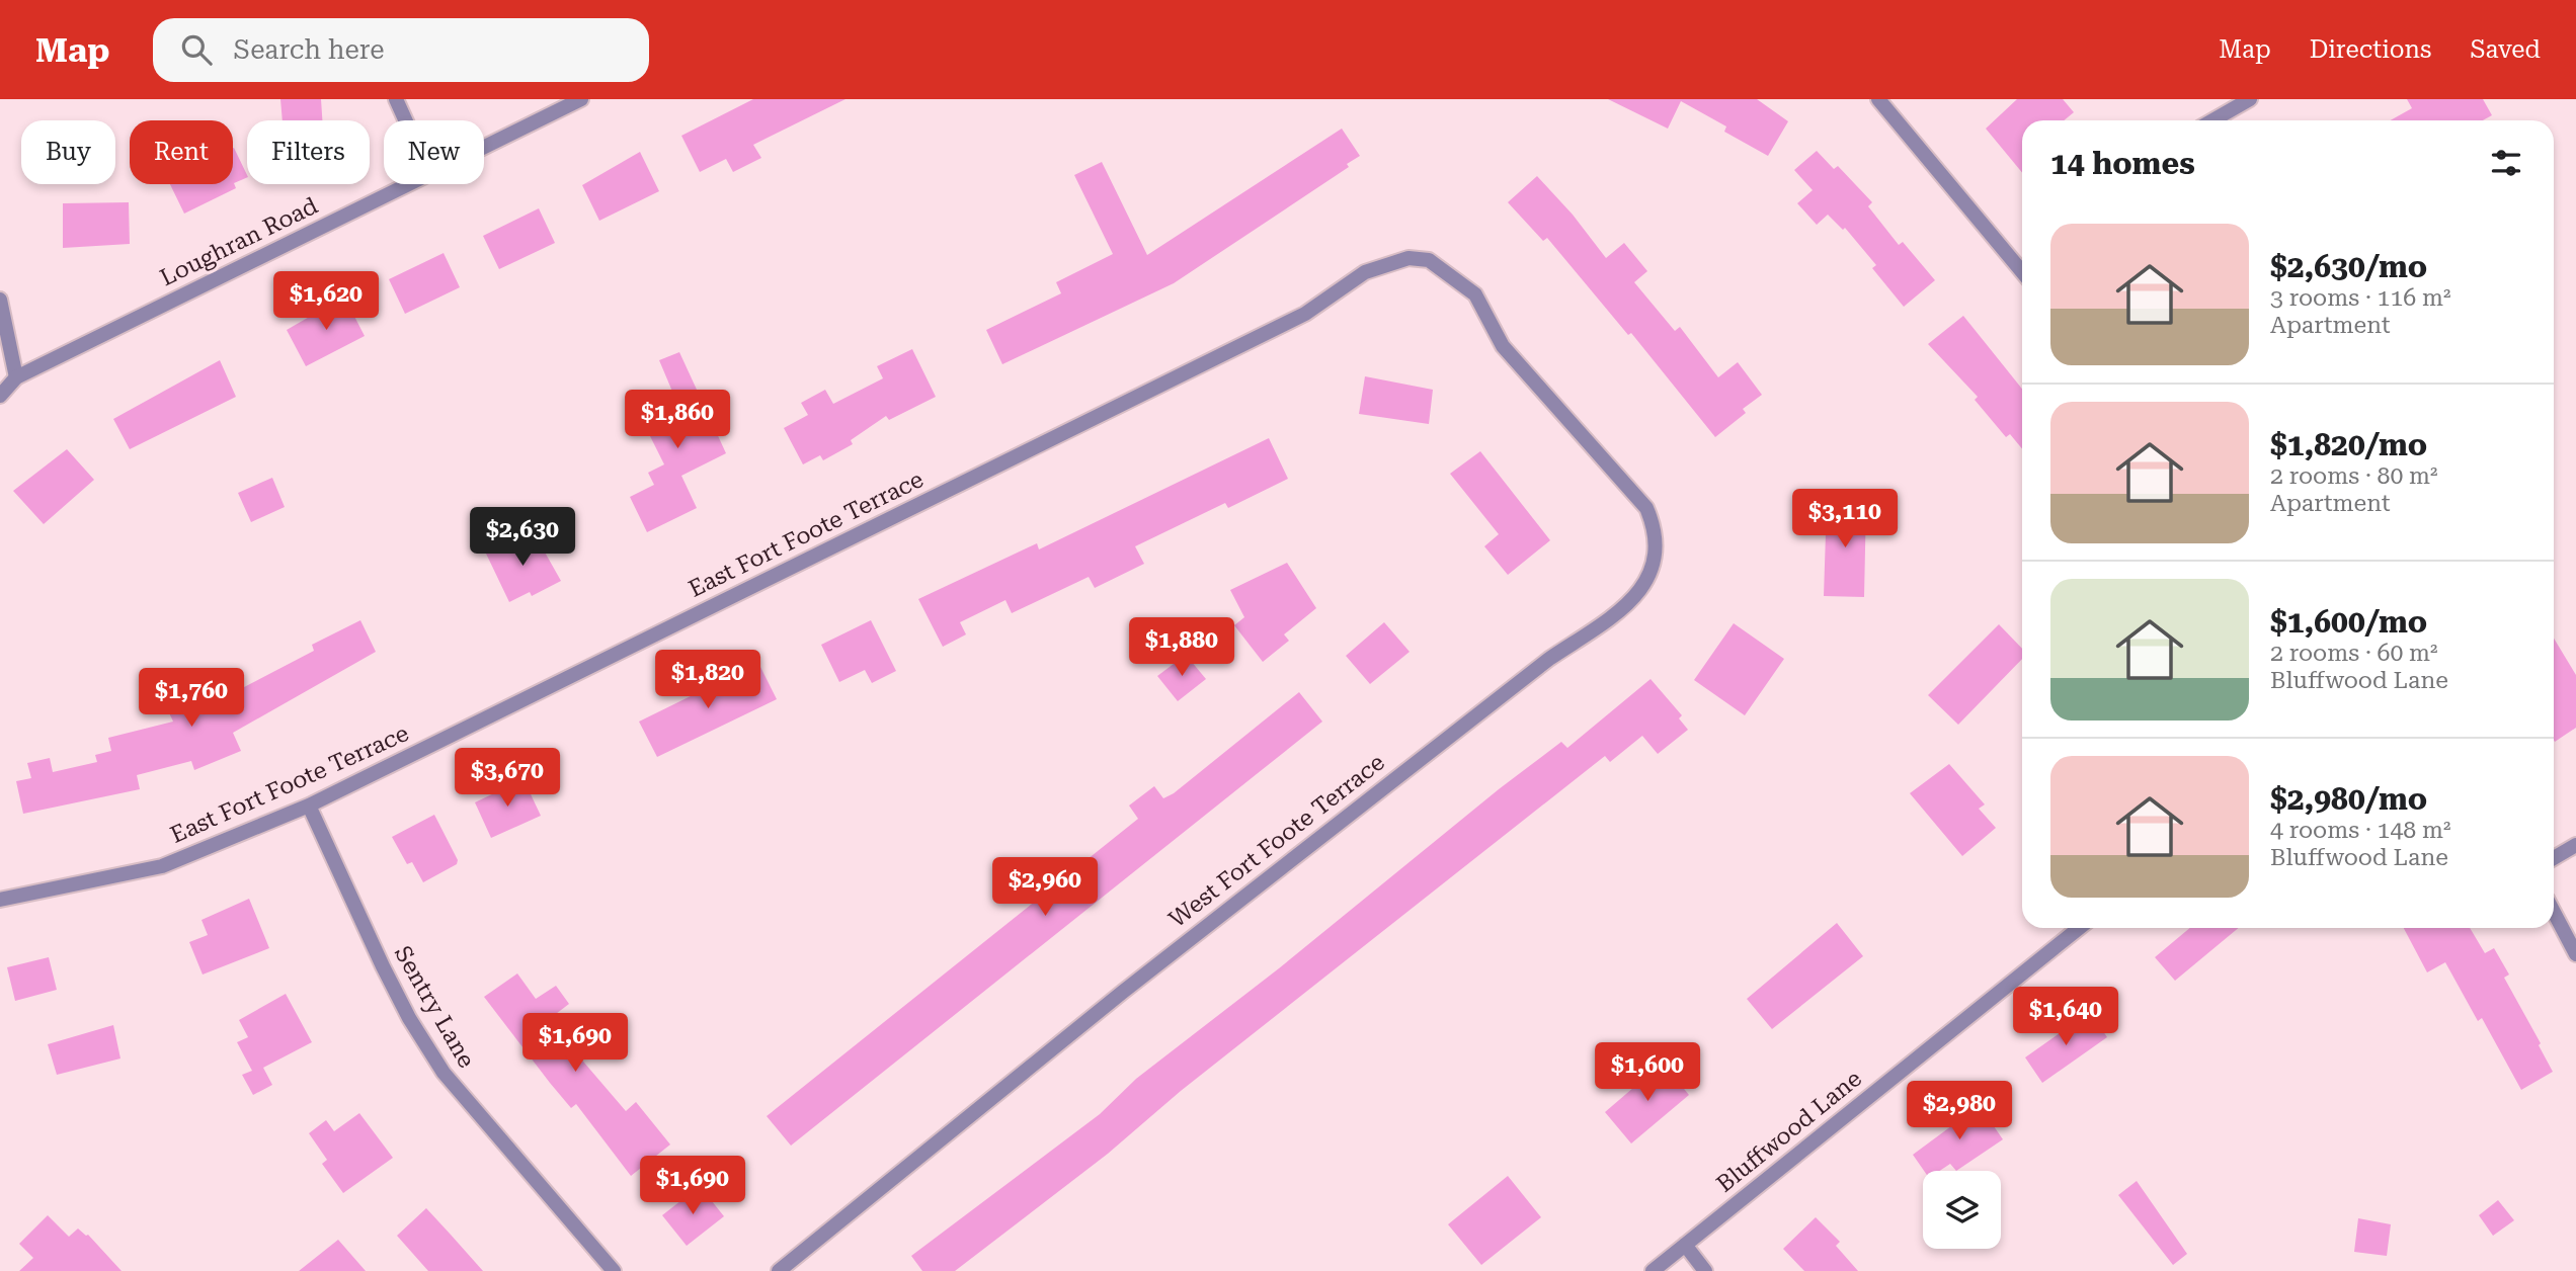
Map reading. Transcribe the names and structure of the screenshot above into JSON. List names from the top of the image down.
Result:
{
  "streets": {
    "street": [
      "Loughran Road",
      "East Fort Foote Terrace",
      "West Fort Foote Terrace",
      "Sentry Lane",
      "Bluffwood Lane"
    ]
  },
  "crossings": [
    ["East Fort Foote Terrace", "West Fort Foote Terrace"],
    ["East Fort Foote Terrace", "Sentry Lane"]
  ],
  "page": {
    "header": "Map",
    "search": "Search here",
    "nav": ["Map", "Directions", "Saved"],
    "chip": [
      "Buy",
      "Rent",
      "Filters",
      "New"
    ],
    "heading": "14 homes",
    "list": [
      {
        "name": "$2,630/mo",
        "note": "3 rooms · 116 m² · Apartment"
      },
      {
        "name": "$1,820/mo",
        "note": "2 rooms · 80 m² · Apartment"
      },
      {
        "name": "$1,600/mo",
        "note": "2 rooms · 60 m² · Bluffwood Lane"
      },
      {
        "name": "$2,980/mo",
        "note": "4 rooms · 148 m² · Bluffwood Lane"
      }
    ],
    "price": [
      "$1,620",
      "$1,860",
      "$3,110",
      "$2,630",
      "$1,880",
      "$1,820",
      "$1,760",
      "$3,670",
      "$2,960",
      "$1,640",
      "$1,690",
      "$1,600",
      "$2,980",
      "$1,690"
    ]
  }
}
